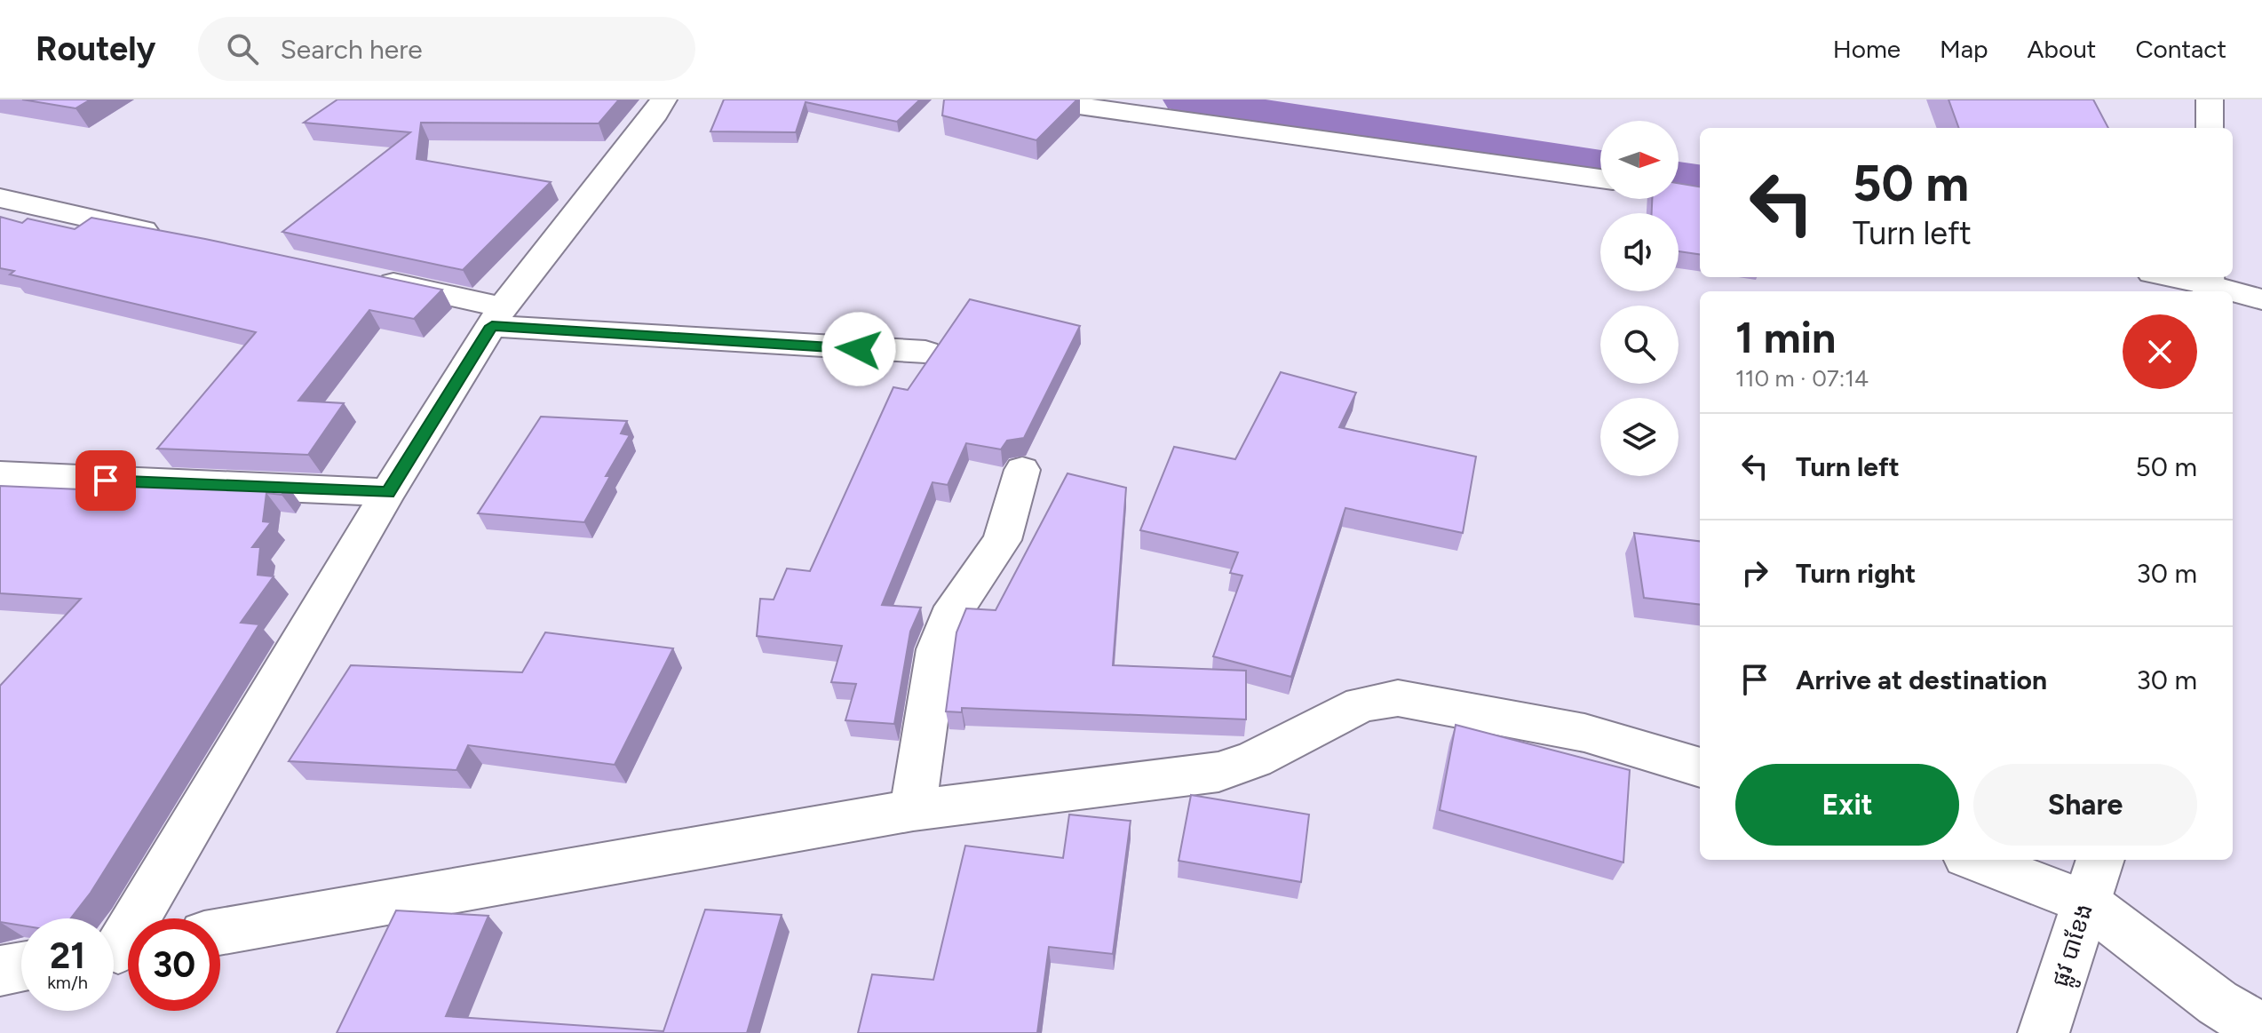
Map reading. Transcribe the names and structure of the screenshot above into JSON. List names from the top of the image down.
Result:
{
  "streets": {
    "street": ["ផ្លូវ បាខែង"]
  },
  "north": "right",
  "page": {
    "header": "Routely",
    "search": "Search here",
    "nav": [
      "Home",
      "Map",
      "About",
      "Contact"
    ],
    "turn": ["50 m", "Turn left"],
    "heading": ["1 min", "110 m · 07:14"],
    "list": [
      {
        "name": "Turn left",
        "value": "50 m"
      },
      {
        "name": "Turn right",
        "value": "30 m"
      },
      {
        "name": "Arrive at destination",
        "value": "30 m"
      }
    ],
    "buttons": ["Exit", "Share"],
    "speed": "21 km/h",
    "limit": "30"
  }
}
